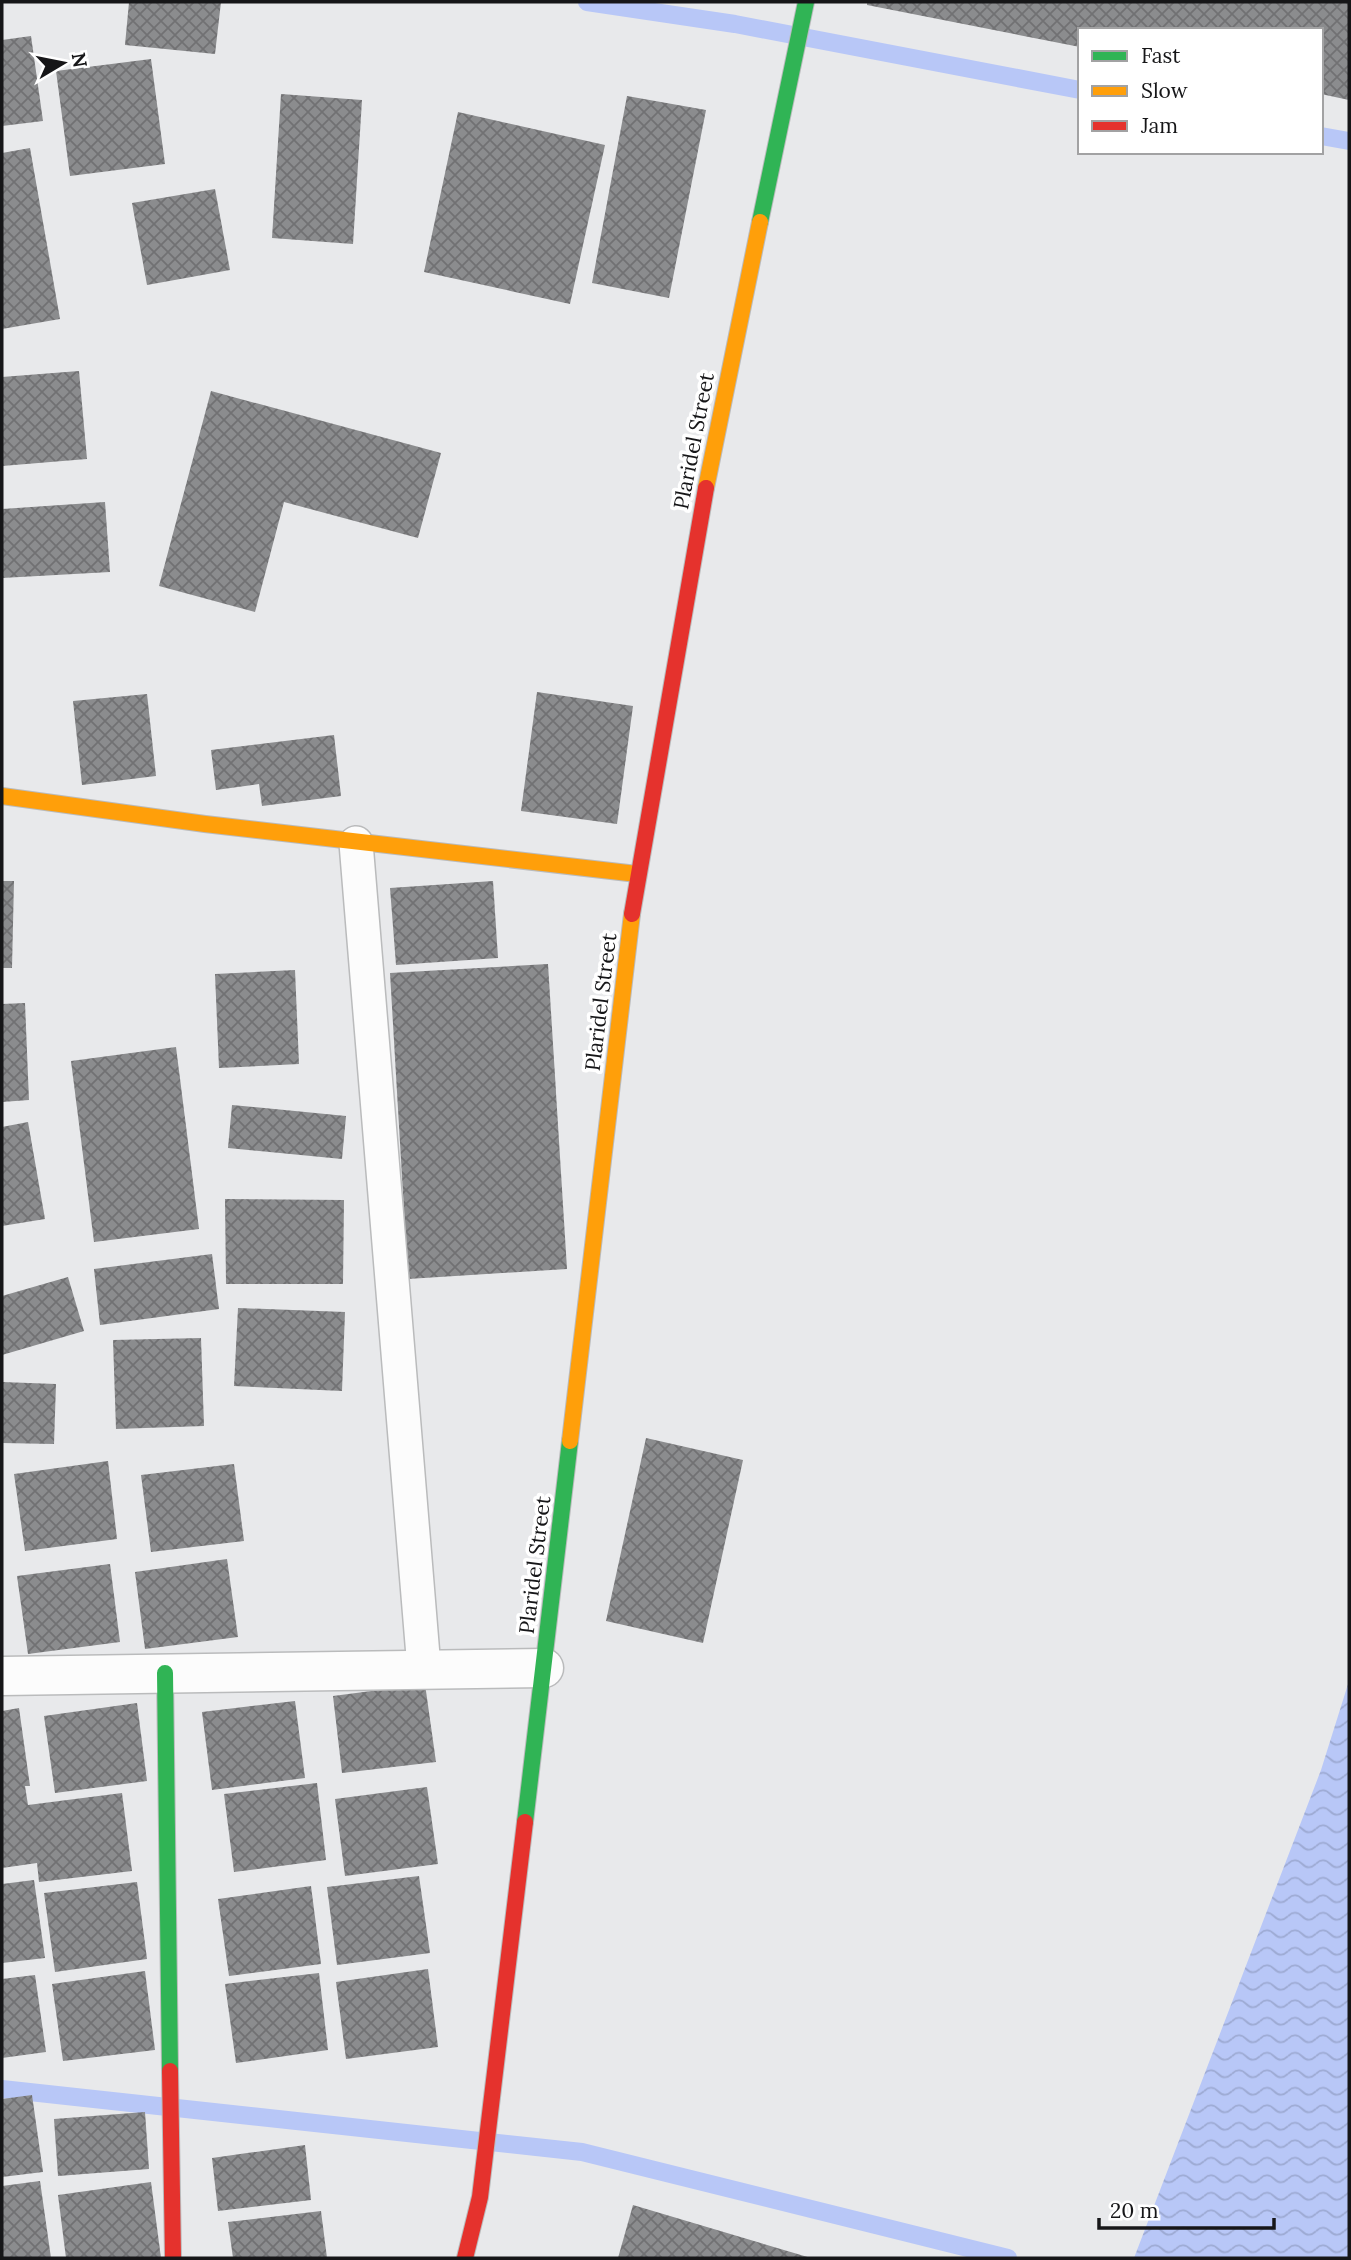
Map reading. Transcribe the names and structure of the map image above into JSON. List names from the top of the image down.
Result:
{
  "streets": {
    "street": ["Plaridel Street"]
  },
  "legend": ["Fast", "Slow", "Jam"],
  "scale_bar": "20 m",
  "north": "right"
}
